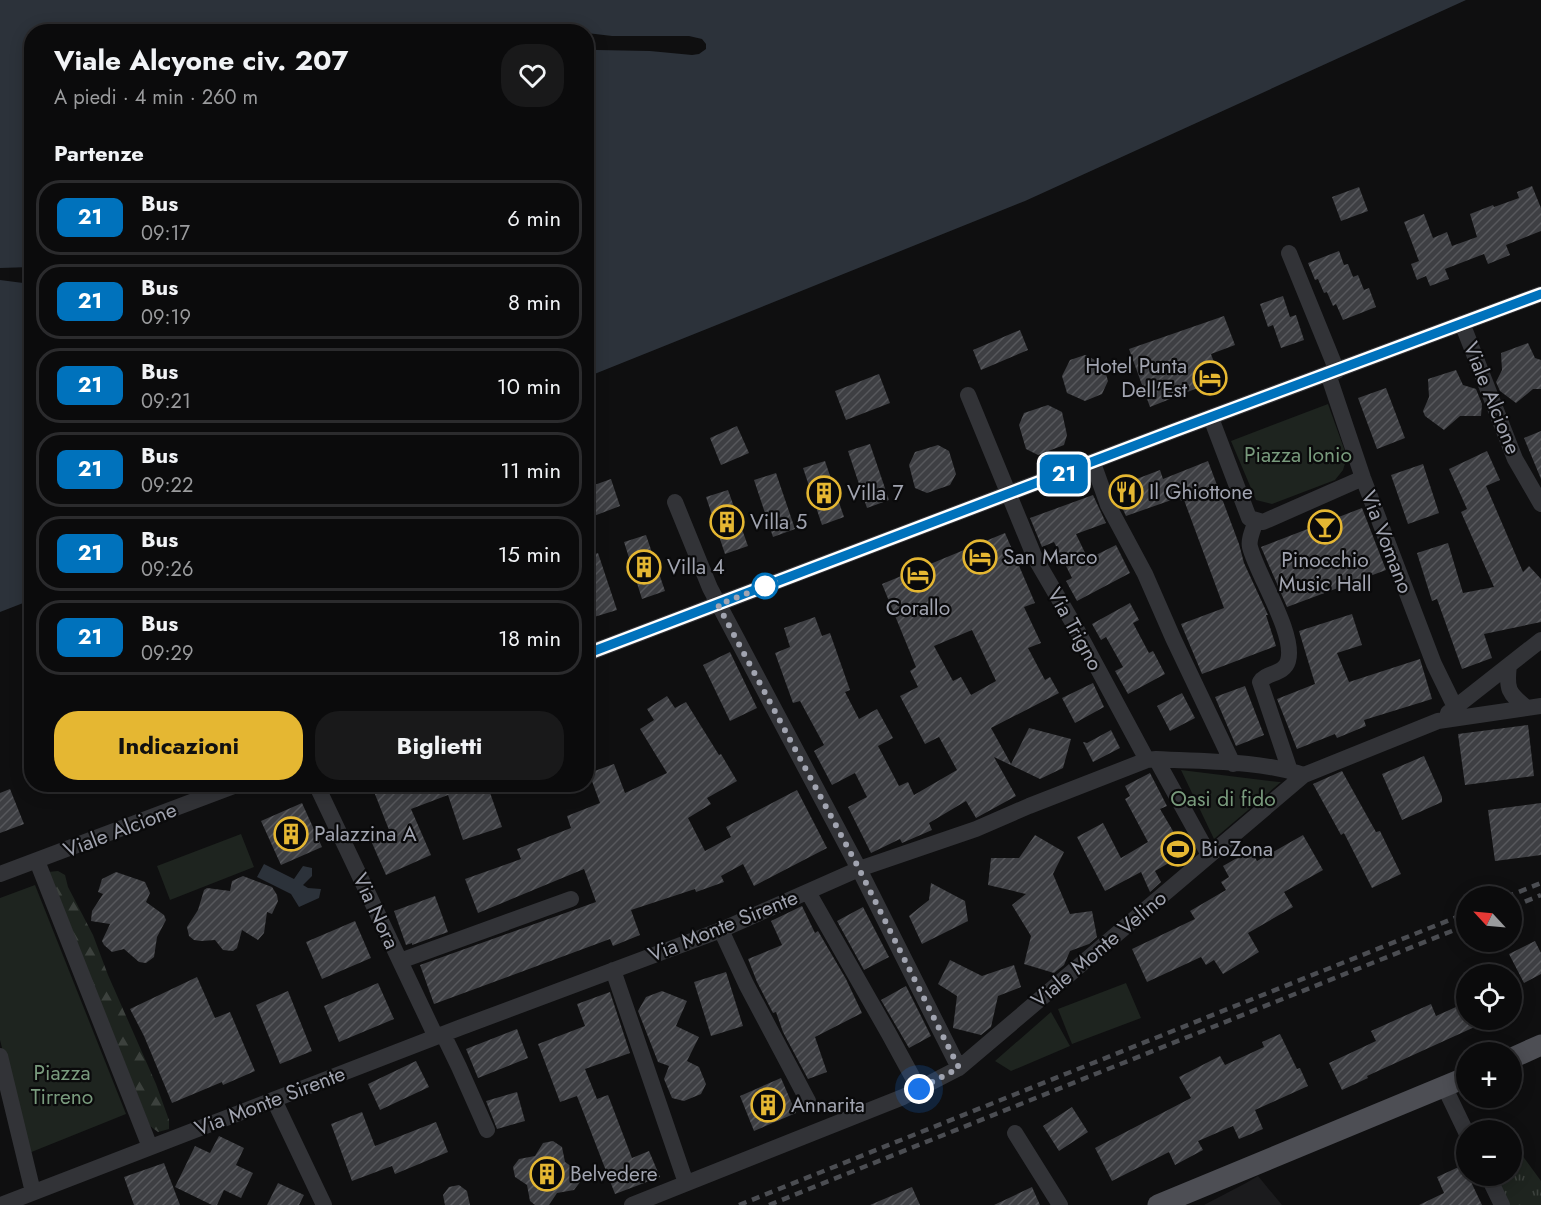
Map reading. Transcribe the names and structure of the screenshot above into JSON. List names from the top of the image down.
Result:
{
  "streets": {
    "street": [
      "Viale Alcione",
      "Via Vomano",
      "Via Trigno",
      "Via Nora",
      "Via Monte Sirente",
      "Viale Monte Velino"
    ]
  },
  "crossings": [
    ["Viale Alcione", "Via Vomano"],
    ["Viale Alcione", "Via Trigno"],
    ["Via Trigno", "Via Monte Sirente"],
    ["Via Trigno", "Viale Monte Velino"],
    ["Via Nora", "Via Monte Sirente"],
    ["Via Monte Sirente", "Viale Monte Velino"]
  ],
  "parks": ["Piazza Ionio", "Oasi di fido", "Piazza Tirreno"],
  "places": {
    "hotel": ["Hotel Punta Dell'Est", "San Marco", "Corallo"],
    "restaurant": ["Il Ghiottone"],
    "building": [
      "Villa 7",
      "Villa 5",
      "Villa 4",
      "Palazzina A",
      "Annarita",
      "Belvedere"
    ],
    "bar": ["Pinocchio Music Hall"],
    "sports": ["BioZona"]
  },
  "lines": ["bus line 21"],
  "north": "top left",
  "page": {
    "on_map": "21",
    "heading": [
      ["Viale Alcyone civ. 207", "A piedi · 4 min · 260 m"],
      "Partenze"
    ],
    "list": [
      {
        "mark": "21",
        "name": "Bus",
        "note": "09:17",
        "value": "6 min"
      },
      {
        "mark": "21",
        "name": "Bus",
        "note": "09:19",
        "value": "8 min"
      },
      {
        "mark": "21",
        "name": "Bus",
        "note": "09:21",
        "value": "10 min"
      },
      {
        "mark": "21",
        "name": "Bus",
        "note": "09:22",
        "value": "11 min"
      },
      {
        "mark": "21",
        "name": "Bus",
        "note": "09:26",
        "value": "15 min"
      },
      {
        "mark": "21",
        "name": "Bus",
        "note": "09:29",
        "value": "18 min"
      }
    ],
    "buttons": ["Indicazioni", "Biglietti"],
    "map_buttons": ["+", "−"]
  }
}
